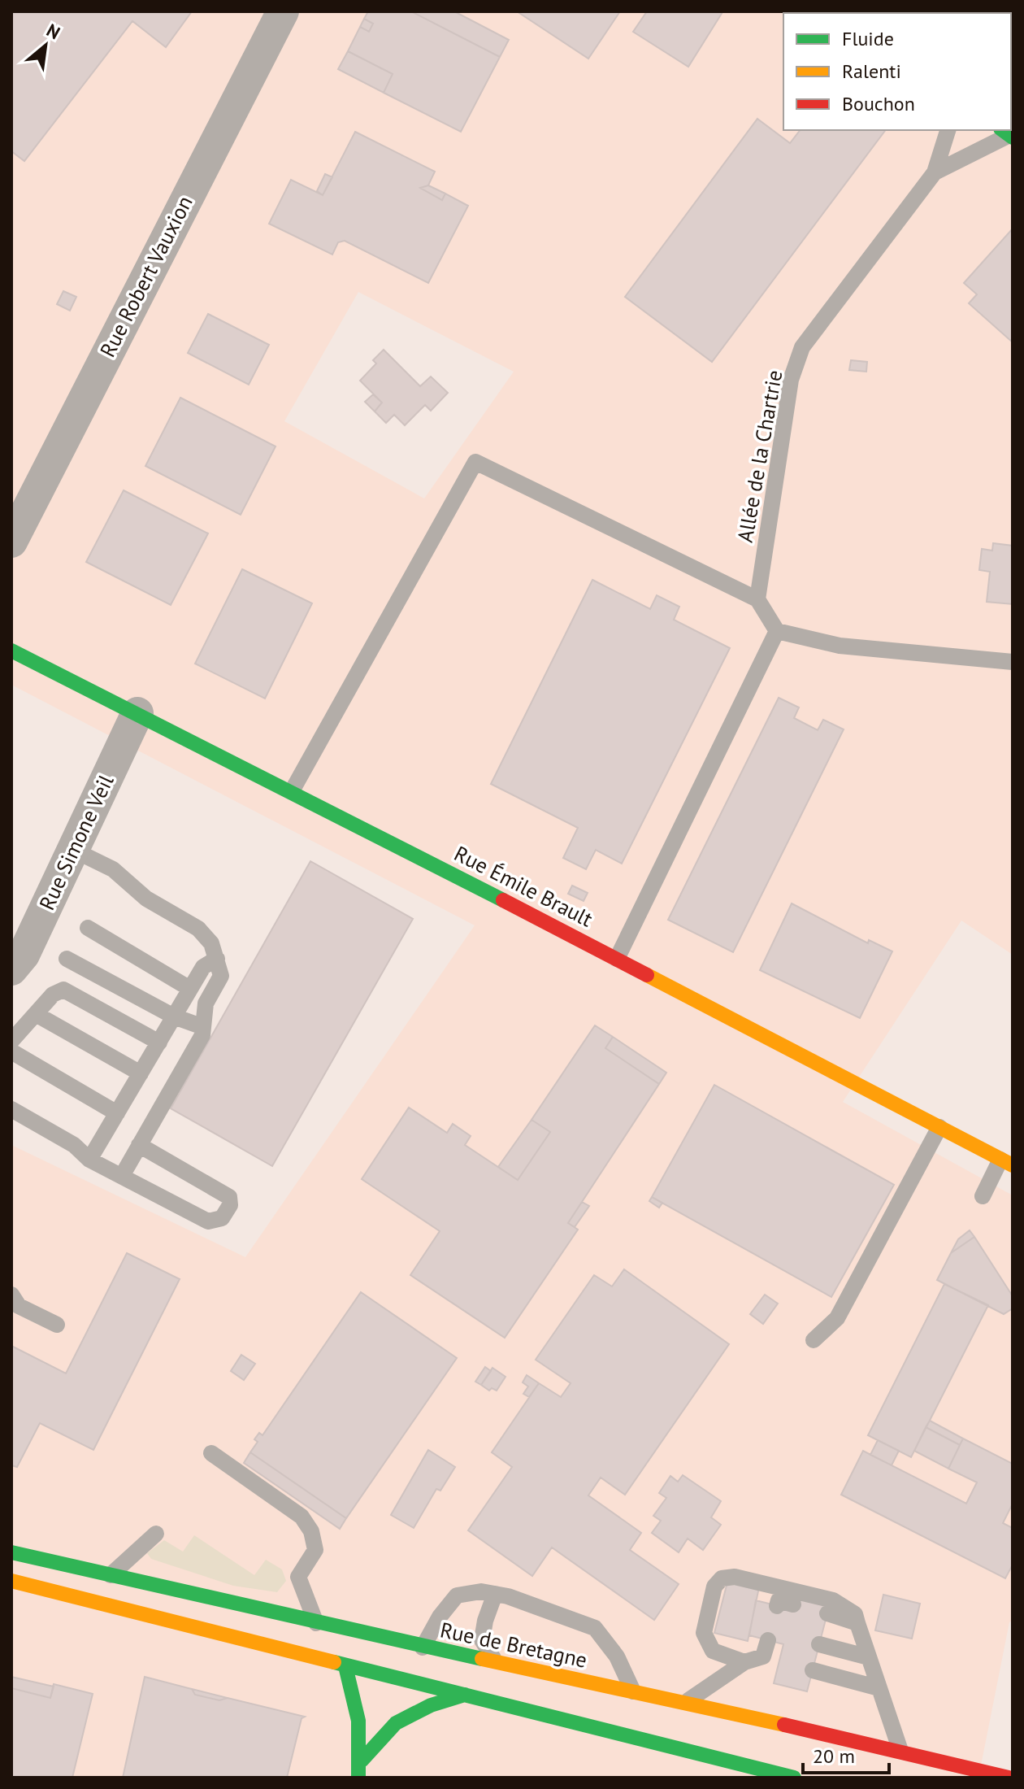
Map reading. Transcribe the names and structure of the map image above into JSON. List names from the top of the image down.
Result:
{
  "streets": {
    "main road": ["Rue Émile Brault", "Rue de Bretagne"],
    "street": ["Rue Robert Vauxion", "Rue Simone Veil"],
    "lane": ["Allée de la Chartrie"]
  },
  "crossings": [
    ["Rue Simone Veil", "Rue Émile Brault"]
  ],
  "legend": ["Fluide", "Ralenti", "Bouchon"],
  "scale_bar": "20 m",
  "north": "top right"
}
